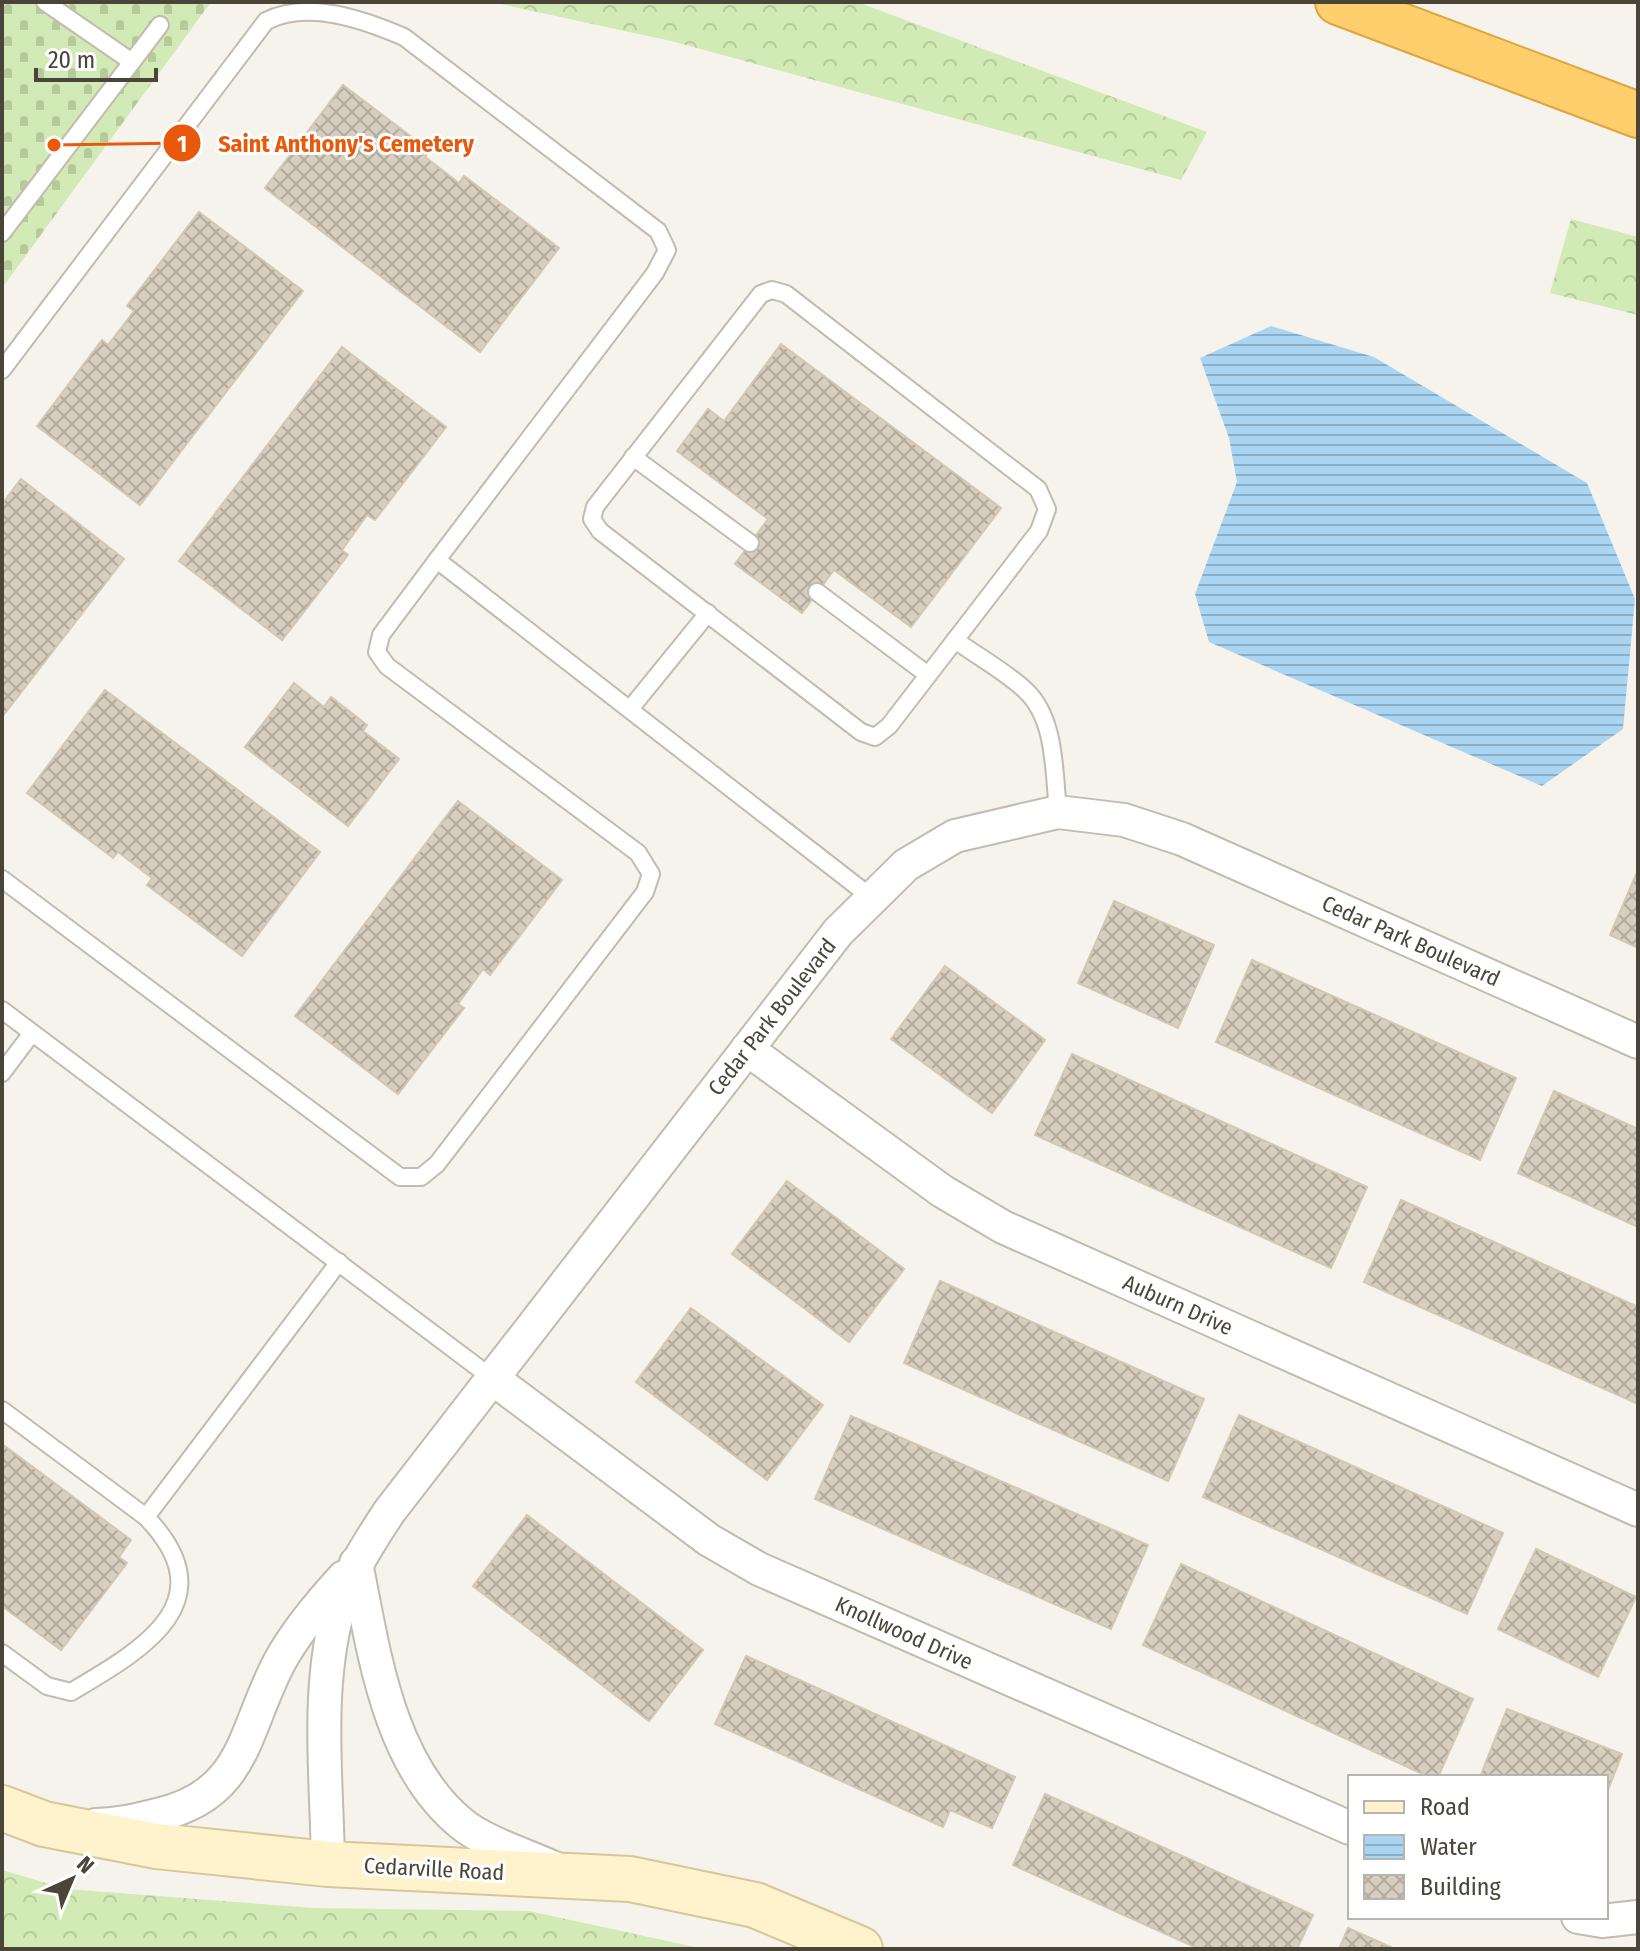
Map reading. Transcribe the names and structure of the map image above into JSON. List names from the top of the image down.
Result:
{
  "streets": {
    "main road": ["Cedarville Road"],
    "street": ["Cedar Park Boulevard", "Auburn Drive", "Knollwood Drive"]
  },
  "crossings": [
    ["Cedar Park Boulevard", "Auburn Drive"],
    ["Cedar Park Boulevard", "Knollwood Drive"],
    ["Cedar Park Boulevard", "Cedarville Road"]
  ],
  "places": ["Saint Anthony's Cemetery"],
  "legend": ["Road", "Water", "Building"],
  "scale_bar": "20 m",
  "north": "top right"
}
